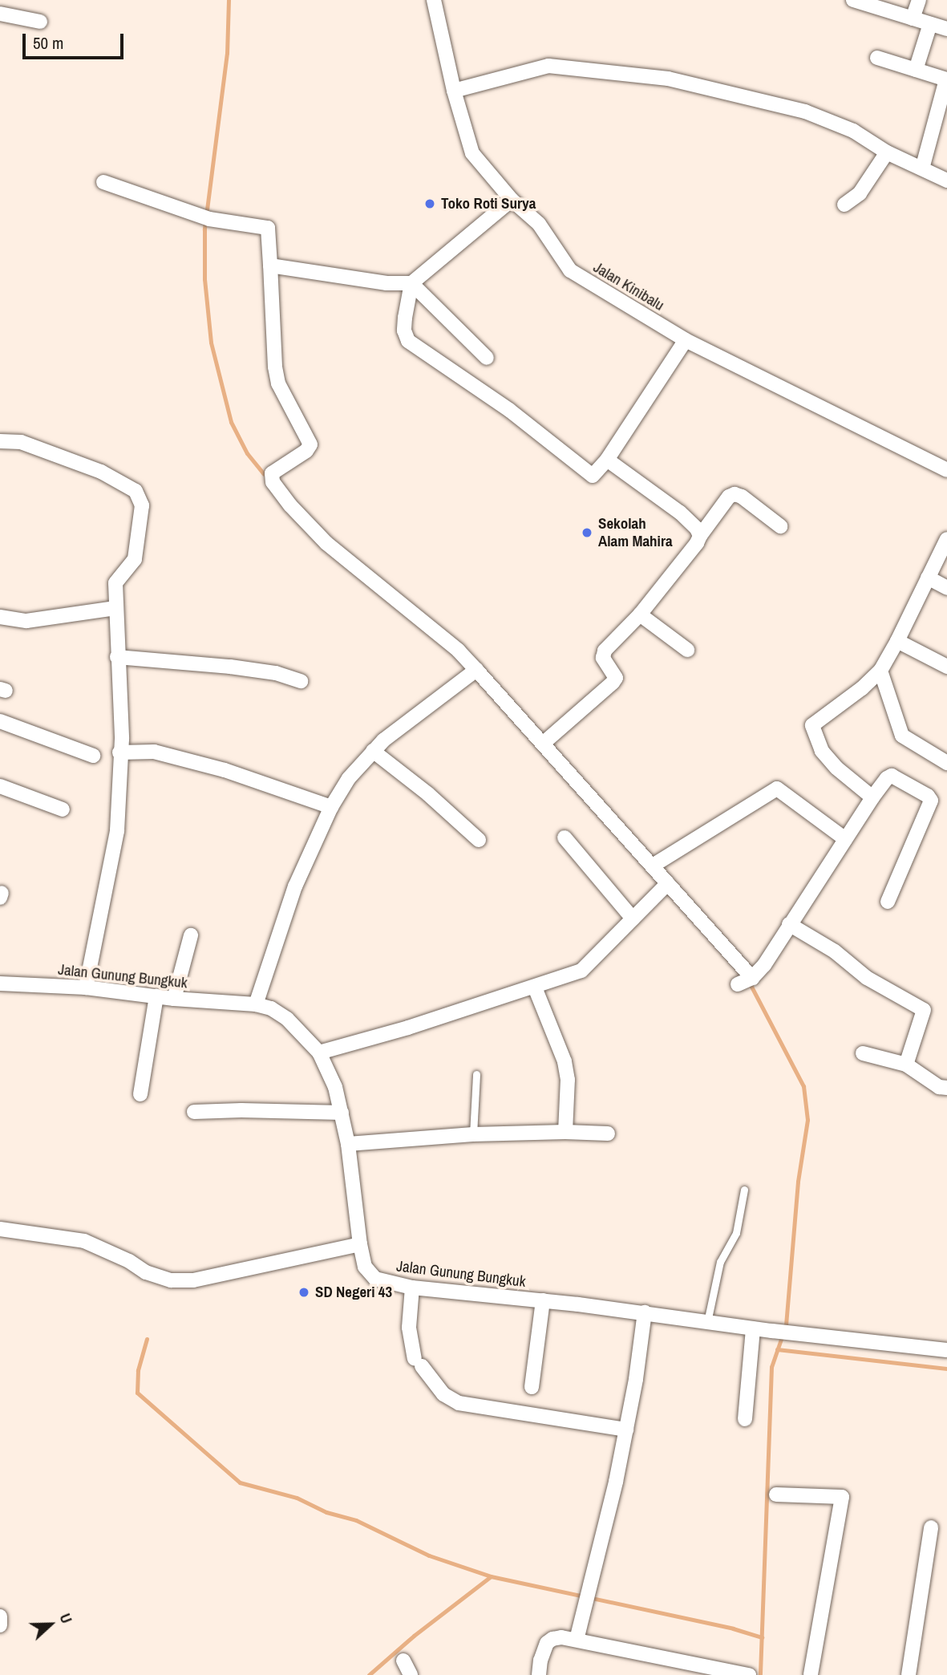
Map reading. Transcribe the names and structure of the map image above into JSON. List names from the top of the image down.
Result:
{
  "streets": {
    "street": ["Jalan Kinibalu", "Jalan Gunung Bungkuk"]
  },
  "places": ["Toko Roti Surya", "Sekolah Alam Mahira", "SD Negeri 43"],
  "scale_bar": "50 m",
  "north": "right"
}
